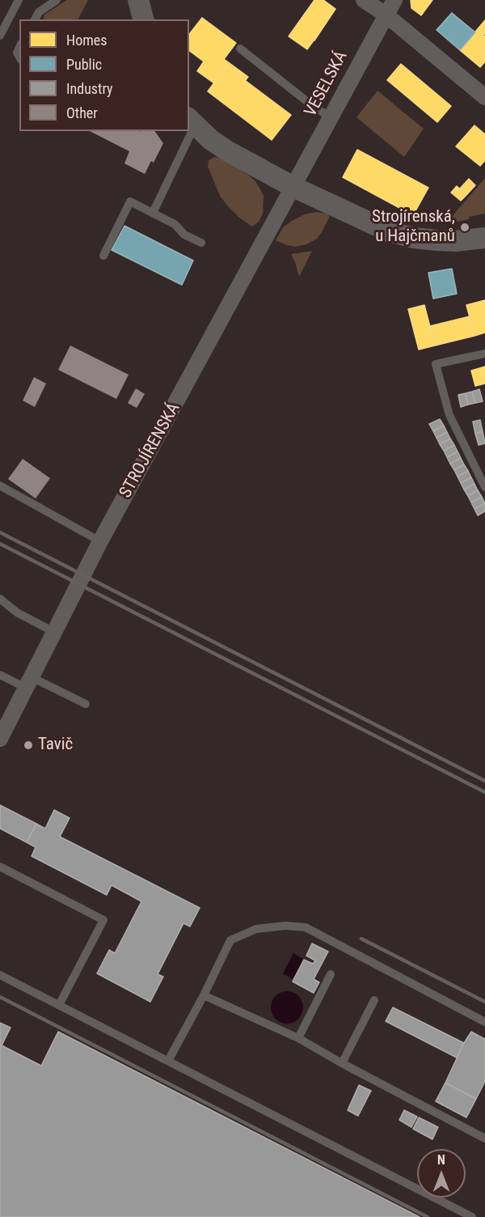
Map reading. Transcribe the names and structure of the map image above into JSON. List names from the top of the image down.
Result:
{
  "streets": {
    "street": ["VESELSKÁ", "STROJÍRENSKÁ"]
  },
  "crossings": [
    ["VESELSKÁ", "STROJÍRENSKÁ"]
  ],
  "places": ["Strojírenská, u Hajčmanů", "Tavič"],
  "legend": [
    "Homes",
    "Public",
    "Industry",
    "Other"
  ],
  "north": "top"
}
